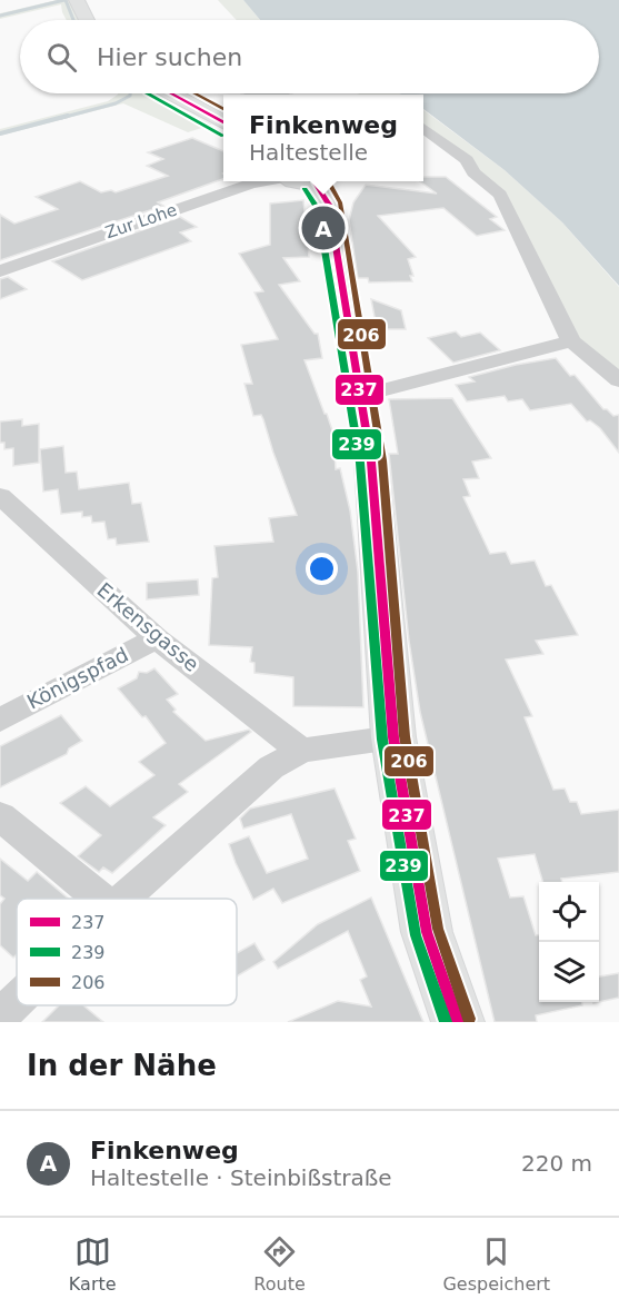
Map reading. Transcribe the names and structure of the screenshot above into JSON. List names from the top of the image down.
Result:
{
  "streets": {
    "street": ["Zur Lohe", "Erkensgasse", "Königspfad"]
  },
  "crossings": [
    ["Erkensgasse", "Königspfad"]
  ],
  "lines": ["transit line 237", "transit line 239", "transit line 206"],
  "legend": ["237", "239", "206"],
  "page": {
    "search": "Hier suchen",
    "popup": ["Finkenweg", "Haltestelle"],
    "pins": "A",
    "heading": "In der Nähe",
    "list": [
      {
        "mark": "A",
        "name": "Finkenweg",
        "note": "Haltestelle · Steinbißstraße",
        "value": "220 m"
      }
    ],
    "nav": ["Karte", "Route", "Gespeichert"]
  }
}
